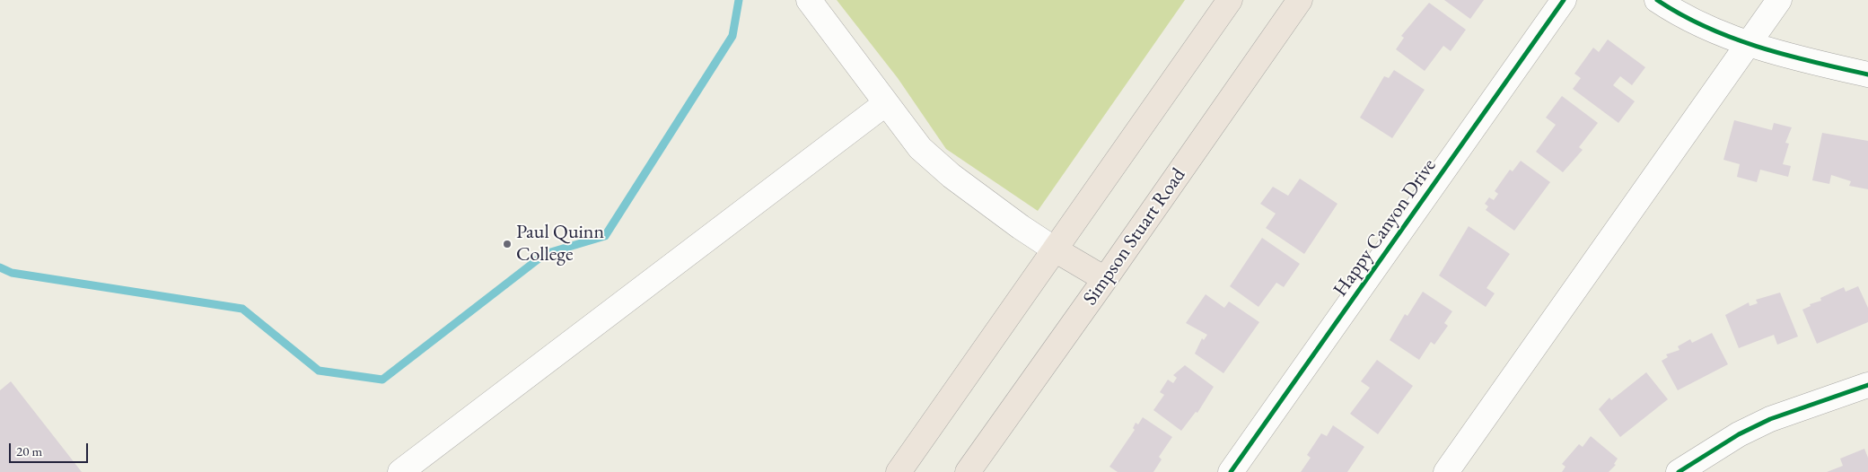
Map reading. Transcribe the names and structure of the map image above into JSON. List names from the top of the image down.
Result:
{
  "streets": {
    "main road": ["Simpson Stuart Road"],
    "street": ["Happy Canyon Drive"]
  },
  "places": ["Paul Quinn College"],
  "scale_bar": "20 m"
}
